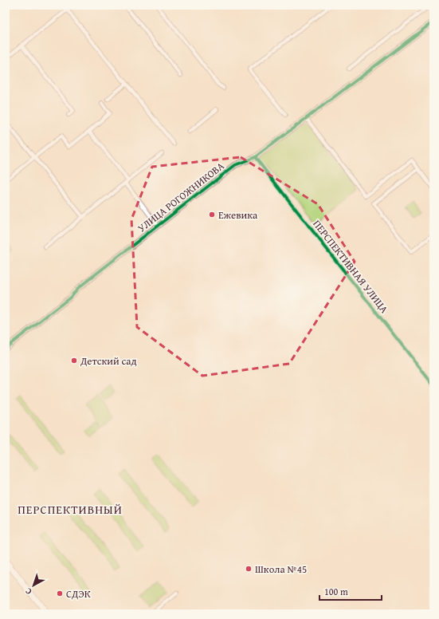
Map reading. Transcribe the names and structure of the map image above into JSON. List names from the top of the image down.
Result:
{
  "streets": {
    "street": ["УЛИЦА РОГОЖНИКОВА", "ПЕРСПЕКТИВНАЯ УЛИЦА"]
  },
  "crossings": [
    ["УЛИЦА РОГОЖНИКОВА", "ПЕРСПЕКТИВНАЯ УЛИЦА"]
  ],
  "districts": ["ПЕРСПЕКТИВНЫЙ"],
  "places": [
    "Ежевика",
    "Детский сад",
    "Школа №45",
    "СДЭК"
  ],
  "scale_bar": "100 m",
  "north": "bottom left"
}
